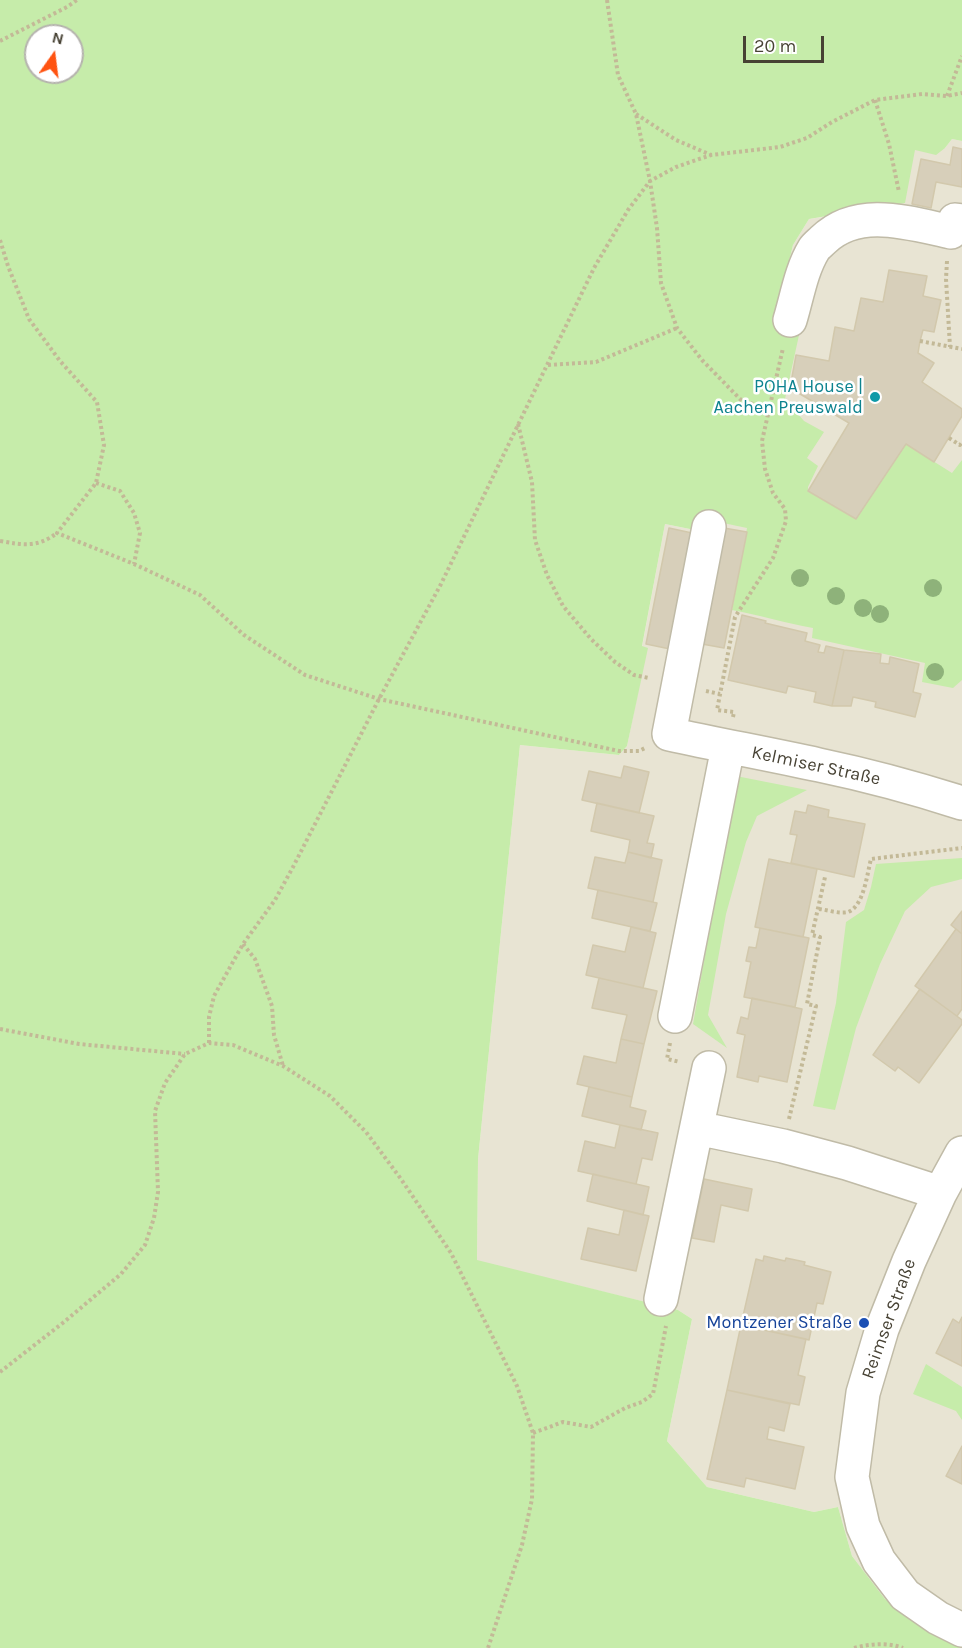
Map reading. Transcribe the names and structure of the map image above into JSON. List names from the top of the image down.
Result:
{
  "streets": {
    "street": ["Kelmiser Straße", "Reimser Straße"]
  },
  "places": ["POHA House | Aachen Preuswald", "Montzener Straße"],
  "scale_bar": "20 m",
  "north": "top"
}
